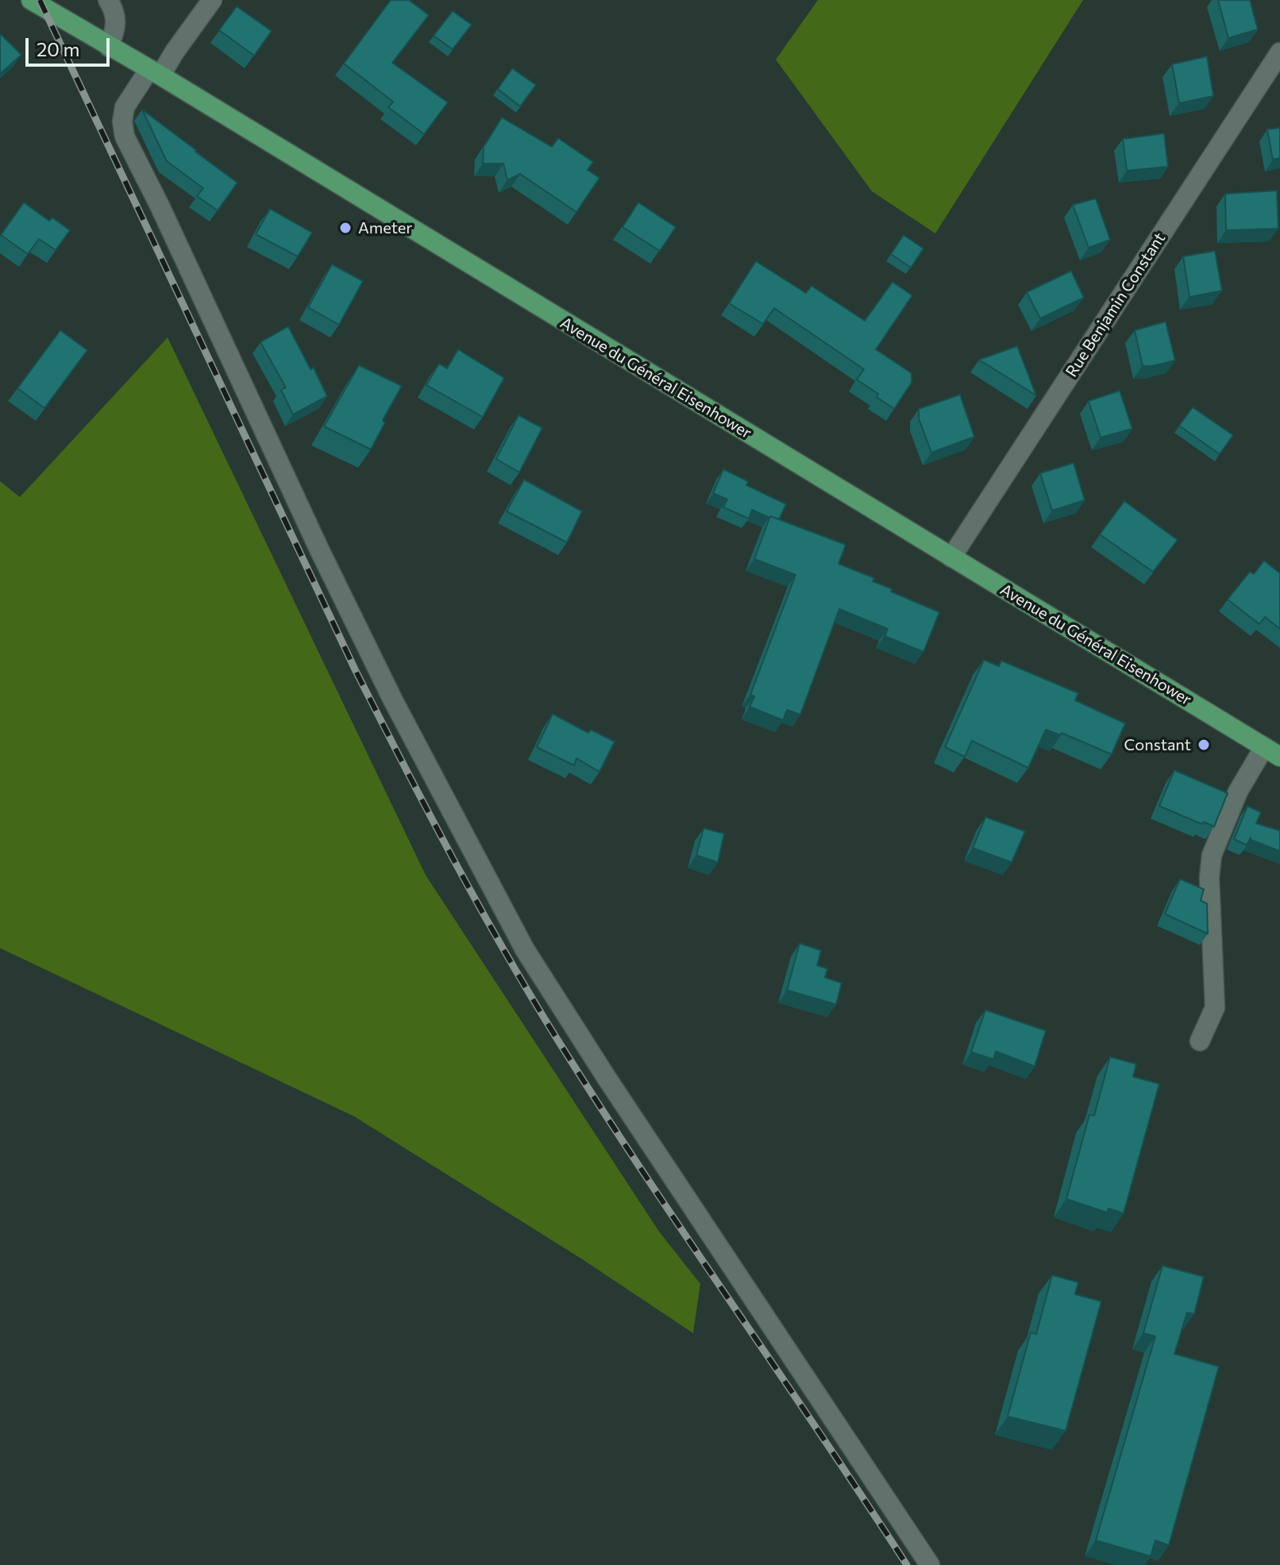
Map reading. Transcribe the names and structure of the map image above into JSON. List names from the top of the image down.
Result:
{
  "streets": {
    "main road": ["Avenue du Général Eisenhower"],
    "street": ["Rue Benjamin Constant"]
  },
  "crossings": [
    ["Rue Benjamin Constant", "Avenue du Général Eisenhower"]
  ],
  "places": ["Ameter", "Constant"],
  "scale_bar": "20 m"
}
